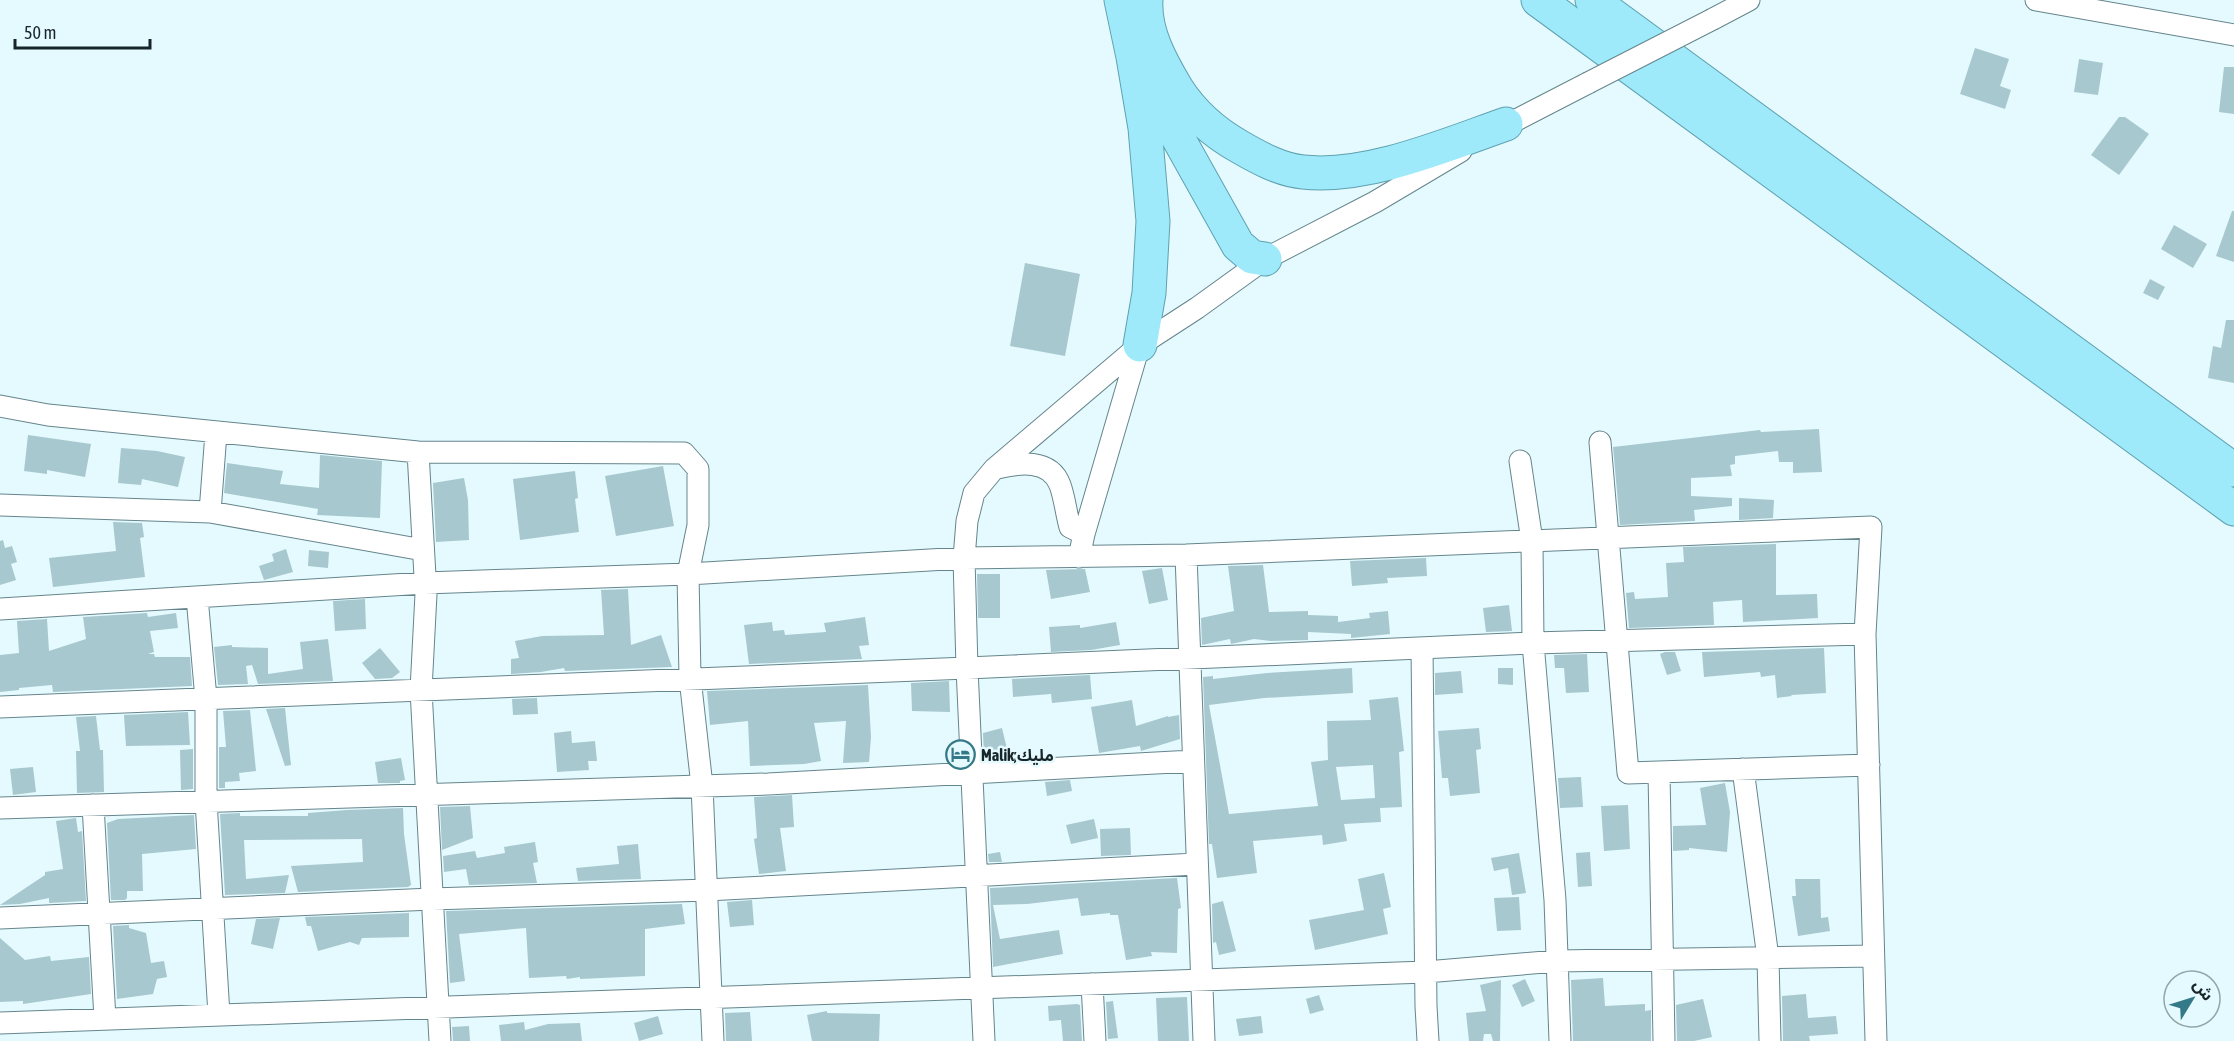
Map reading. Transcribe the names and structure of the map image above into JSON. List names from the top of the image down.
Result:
{
  "places": {
    "hotel": ["Malik;مليك"]
  },
  "scale_bar": "50 m",
  "north": "top right"
}
